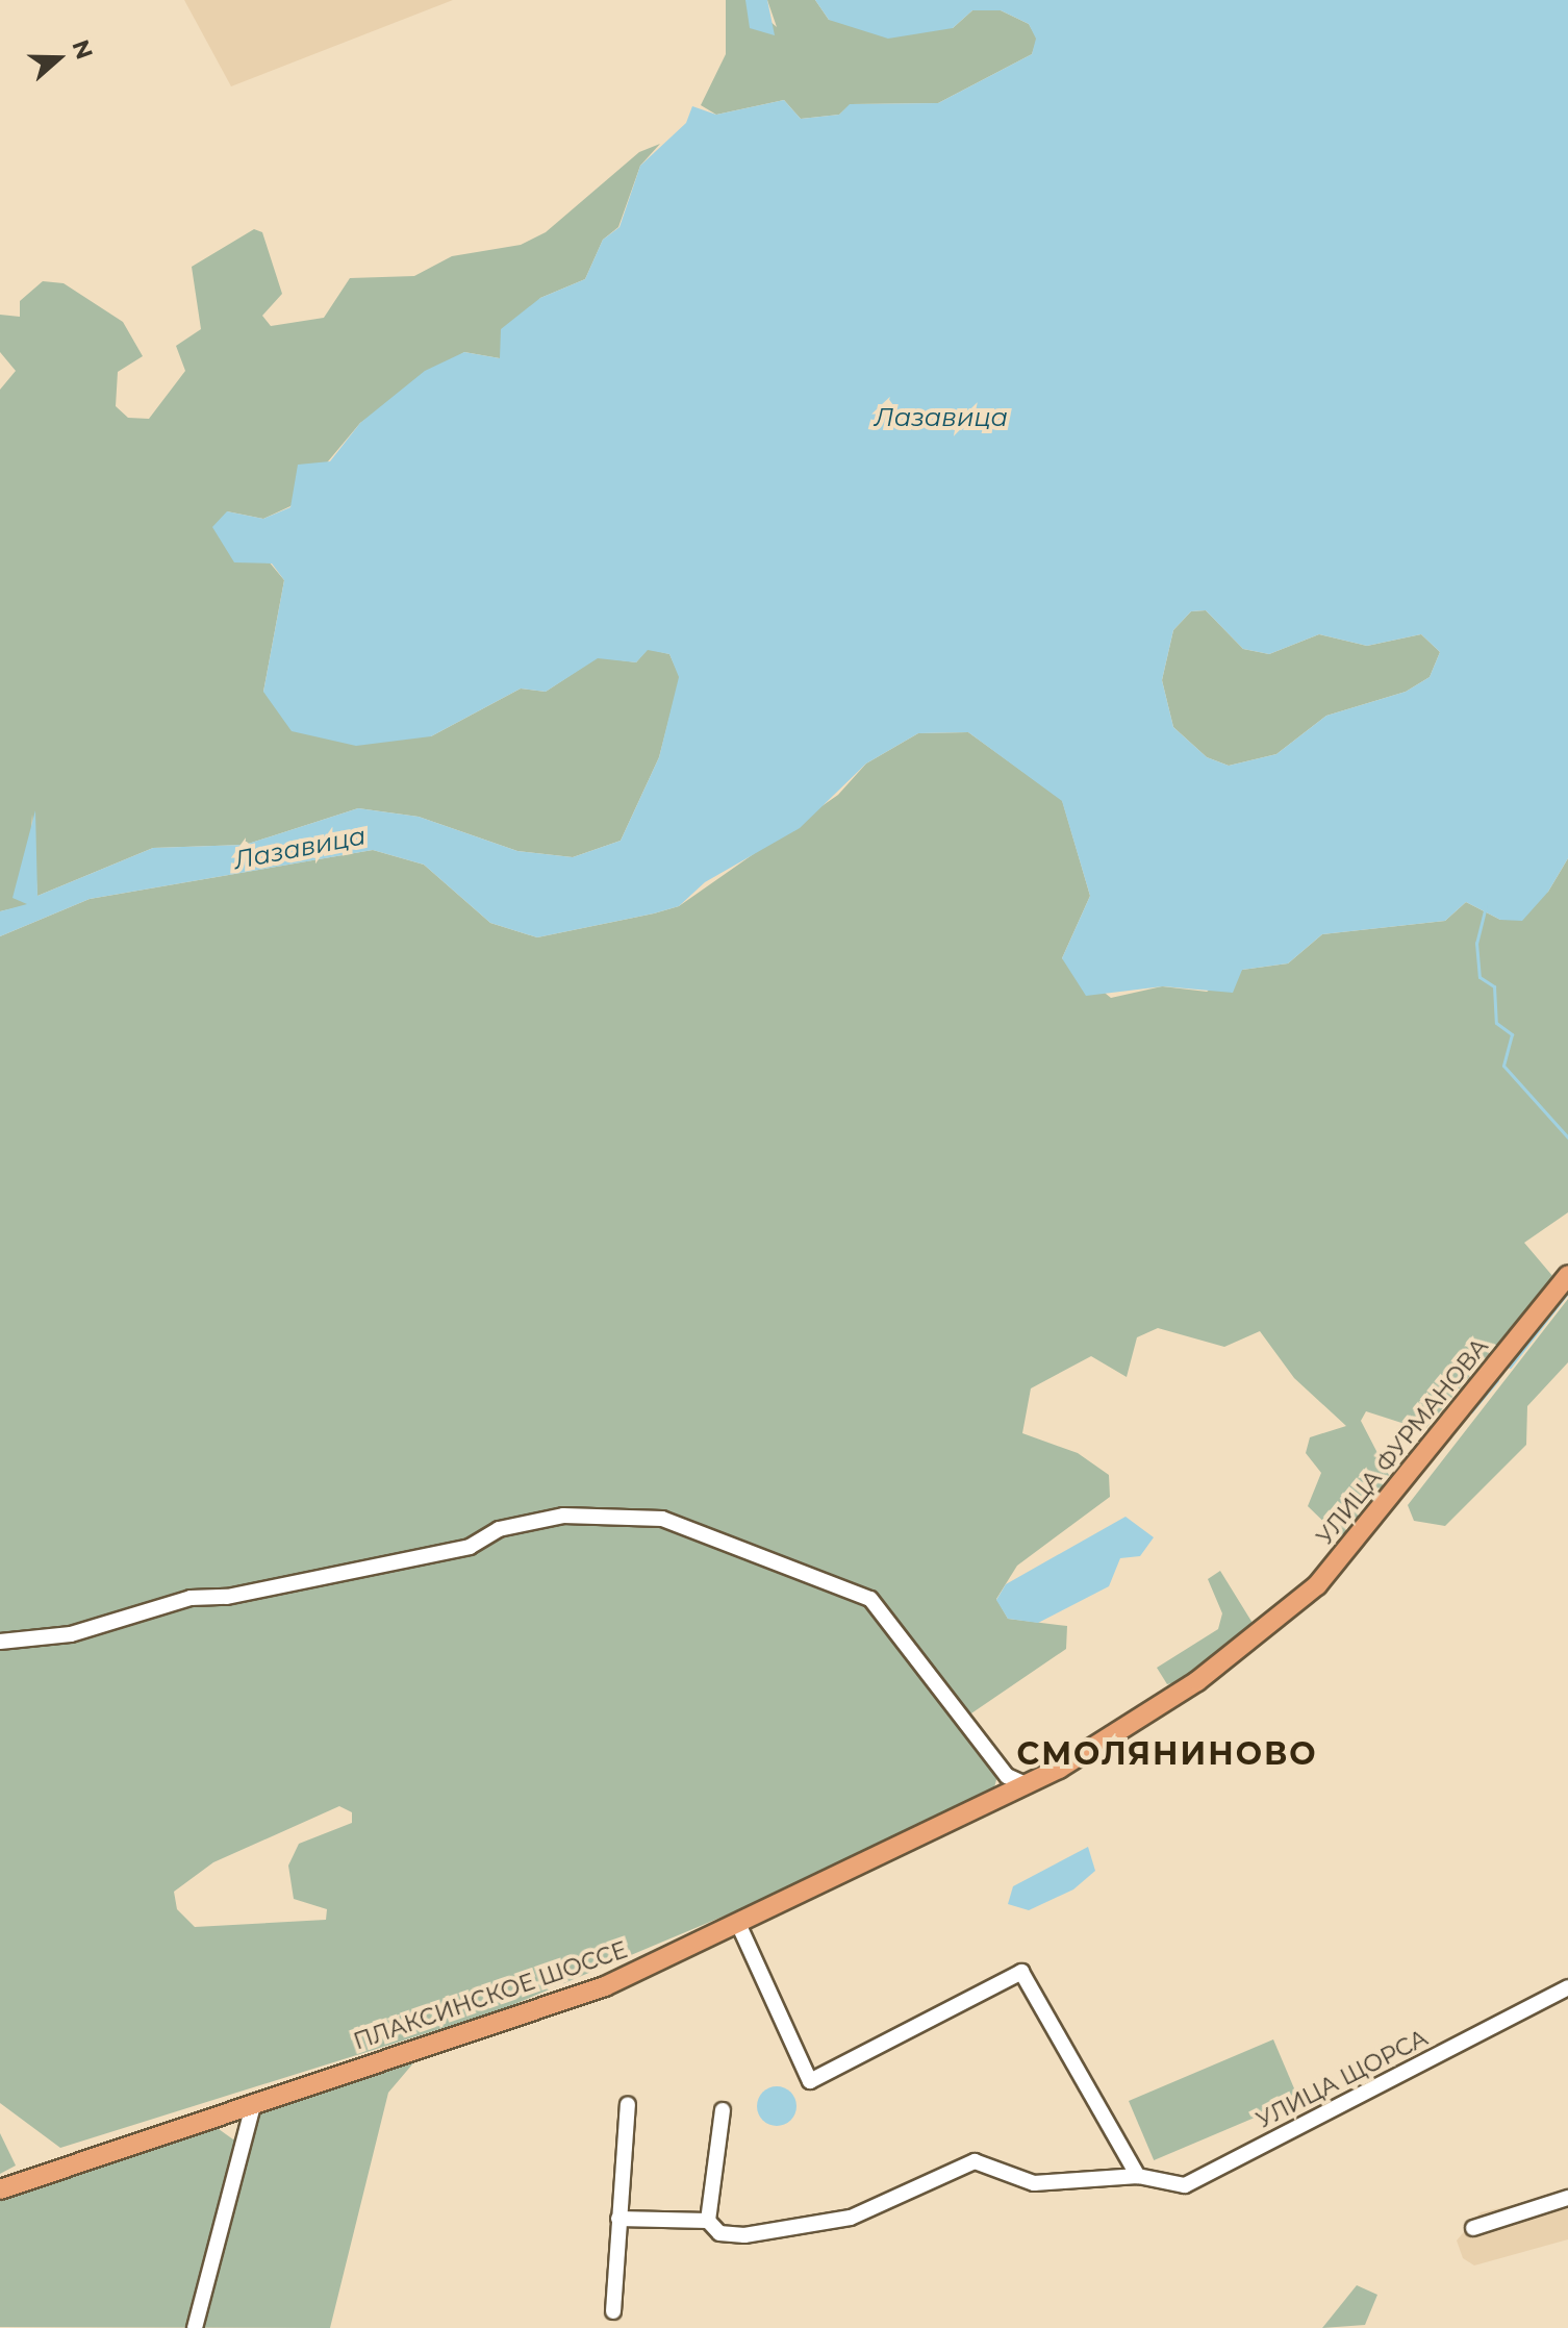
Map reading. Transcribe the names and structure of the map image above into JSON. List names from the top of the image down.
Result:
{
  "streets": {
    "main road": ["УЛИЦА ФУРМАНОВА", "ПЛАКСИНСКОЕ ШОССЕ"],
    "street": ["УЛИЦА ЩОРСА"]
  },
  "crossings": [
    ["УЛИЦА ФУРМАНОВА", "ПЛАКСИНСКОЕ ШОССЕ"]
  ],
  "districts": ["СМОЛЯНИНОВО"],
  "water": ["Лазавица"],
  "north": "right"
}
